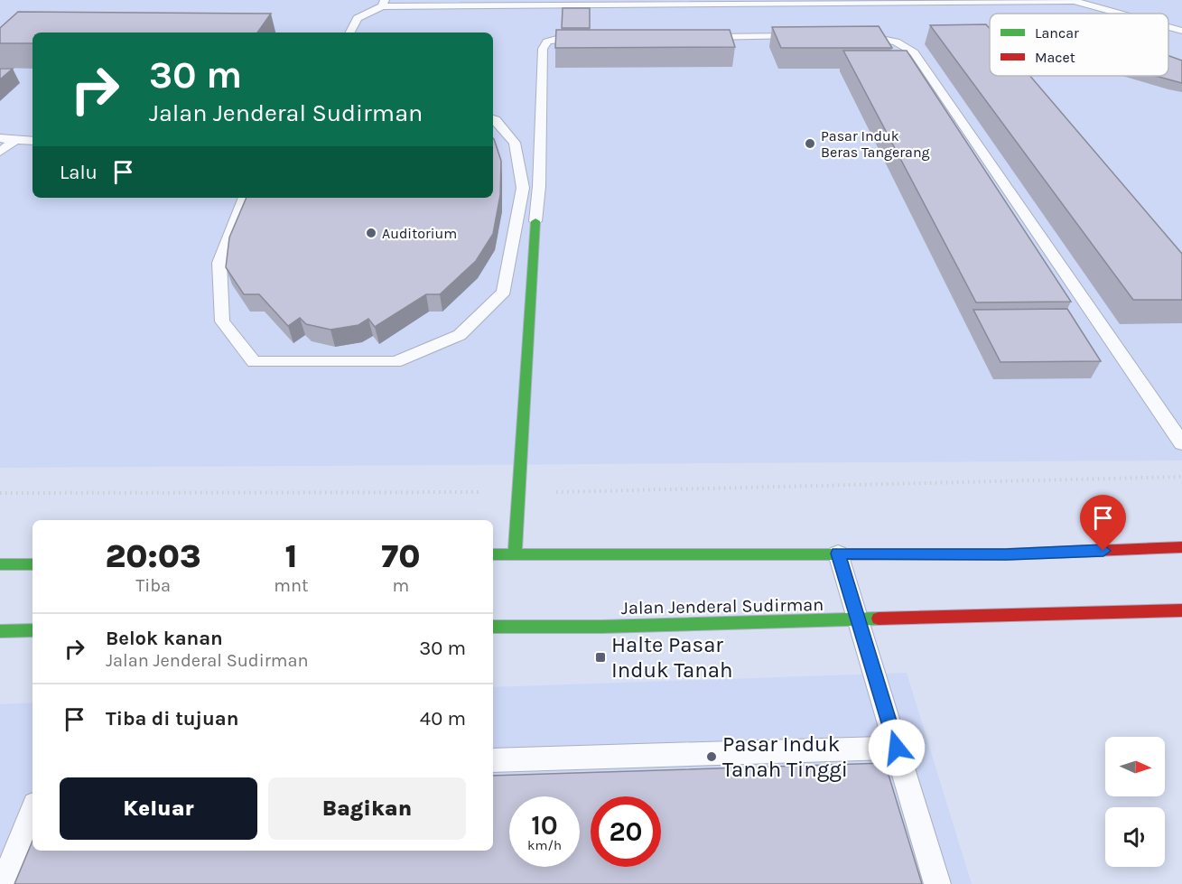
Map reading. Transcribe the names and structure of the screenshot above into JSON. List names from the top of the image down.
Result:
{
  "streets": {
    "main road": ["Jalan Jenderal Sudirman"]
  },
  "places": {
    "other": ["Pasar Induk Beras Tangerang", "Auditorium", "Pasar Induk Tanah Tinggi"],
    "transit": ["Halte Pasar Induk Tanah"]
  },
  "legend": ["Lancar", "Macet"],
  "north": "right",
  "page": {
    "turn": ["30 m", "Jalan Jenderal Sudirman"],
    "then": "Lalu",
    "eta": [
      "20:03",
      "Tiba",
      "1",
      "mnt",
      "70",
      "m"
    ],
    "list": [
      {
        "name": "Belok kanan",
        "note": "Jalan Jenderal Sudirman",
        "value": "30 m"
      },
      {
        "name": "Tiba di tujuan",
        "value": "40 m"
      }
    ],
    "buttons": ["Keluar", "Bagikan"],
    "speed": "10 km/h",
    "limit": "20"
  }
}
